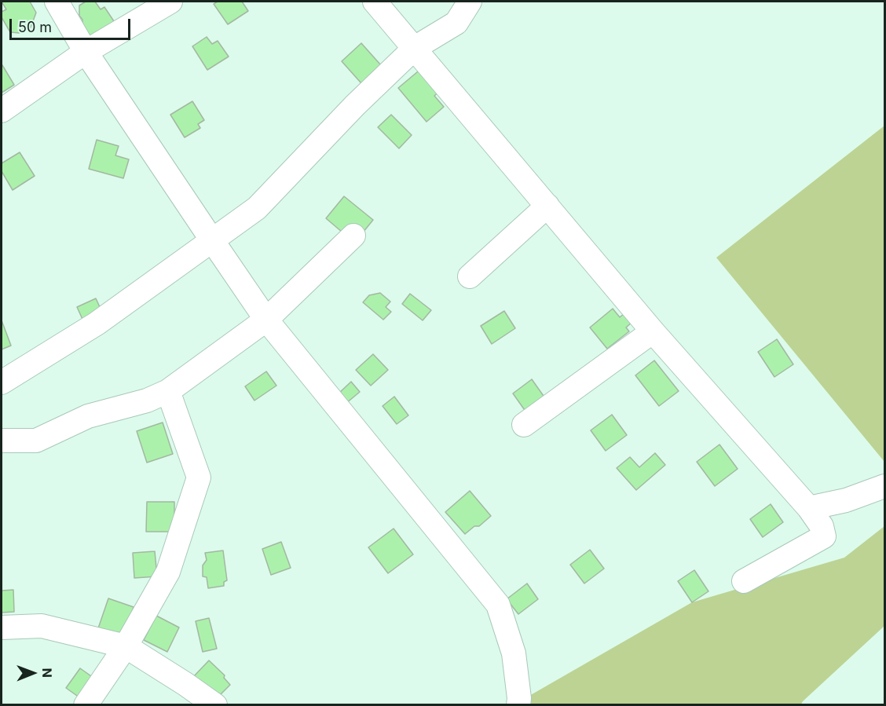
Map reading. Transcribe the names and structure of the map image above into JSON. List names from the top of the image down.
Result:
{
  "scale_bar": "50 m",
  "north": "right"
}
